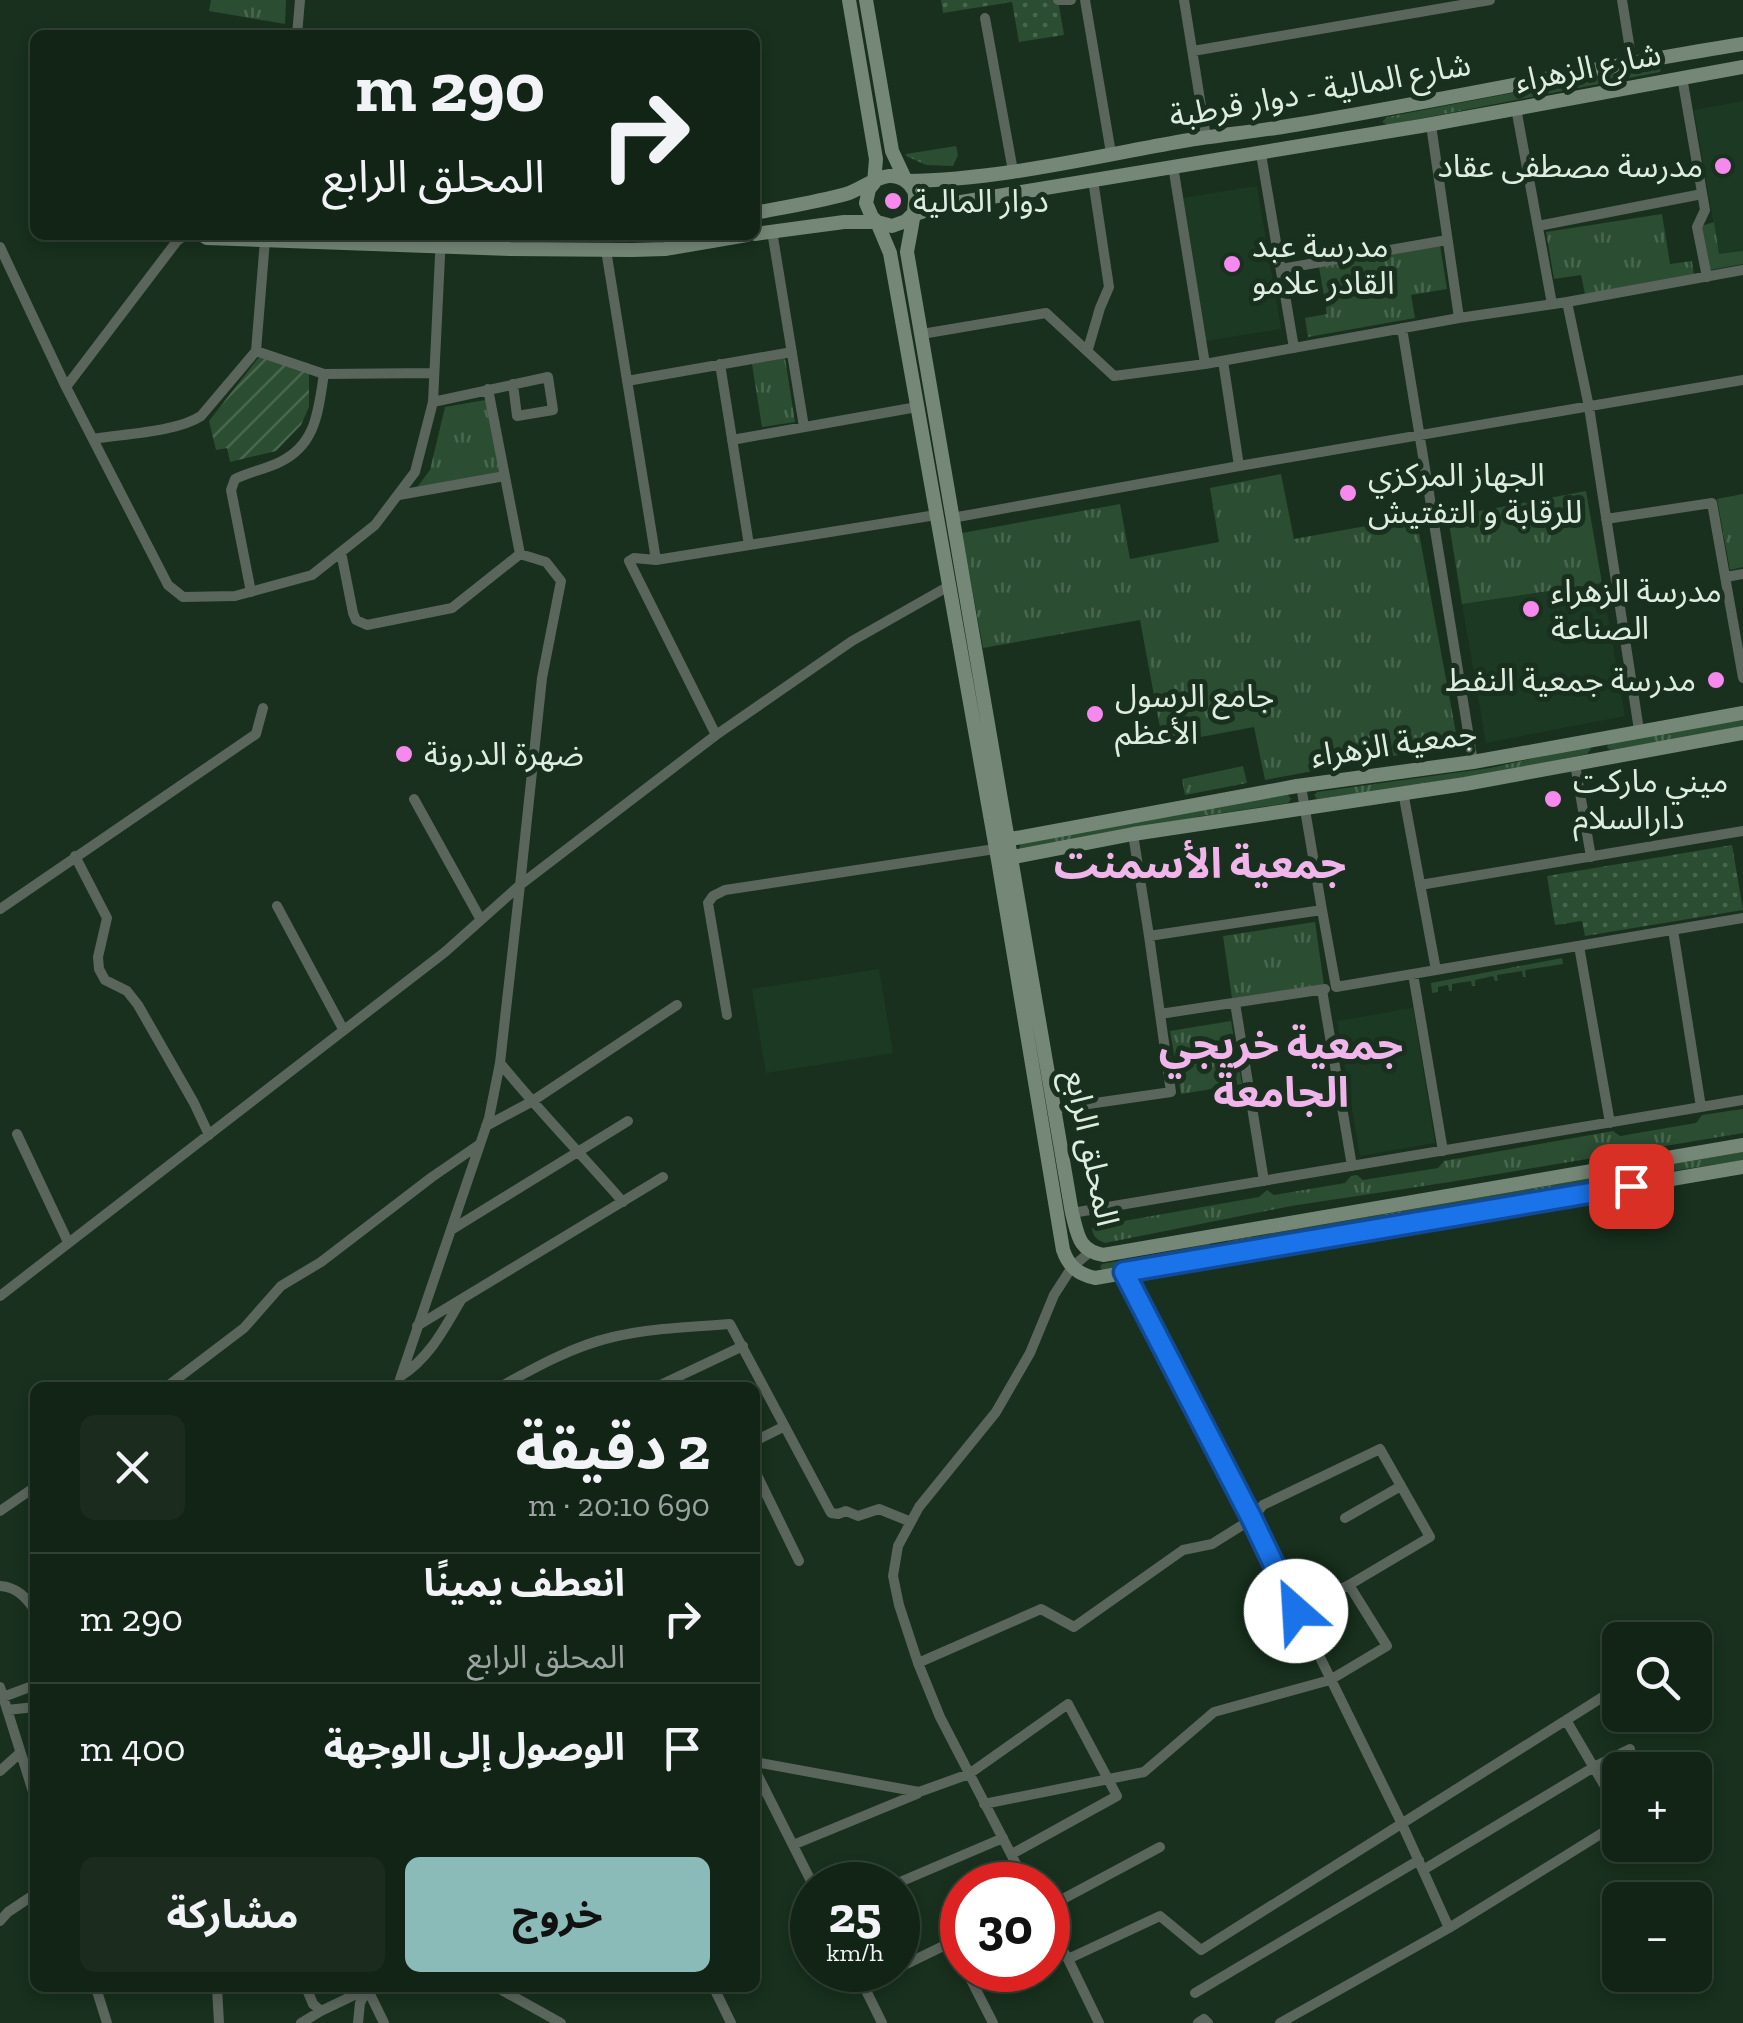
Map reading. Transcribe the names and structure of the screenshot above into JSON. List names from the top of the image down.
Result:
{
  "streets": {
    "main road": [
      "شارع الزهراء",
      "شارع المالية - دوار قرطبة",
      "جمعية الزهراء",
      "المحلق الرابع"
    ]
  },
  "crossings": [
    ["شارع الزهراء", "شارع المالية - دوار قرطبة"],
    ["جمعية الزهراء", "المحلق الرابع"]
  ],
  "districts": ["جمعية الأسمنت", "جمعية خريجي الجامعة"],
  "places": [
    "مدرسة مصطفى عقاد",
    "دوار المالية",
    "مدرسة عبد القادر علامو",
    "الجهاز المركزي للرقابة و التفتيش",
    "مدرسة الزهراء الصناعة",
    "مدرسة جمعية النفط",
    "جامع الرسول الأعظم",
    "ضهرة الدرونة",
    "ميني ماركت دارالسلام"
  ],
  "page": {
    "turn": ["290 m", "المحلق الرابع"],
    "heading": ["2 دقيقة", "690 m · 20:10"],
    "list": [
      {
        "name": "انعطف يمينًا",
        "note": "المحلق الرابع",
        "value": "290 m"
      },
      {
        "name": "الوصول إلى الوجهة",
        "value": "400 m"
      }
    ],
    "map_buttons": ["+", "−"],
    "buttons": ["خروج", "مشاركة"],
    "speed": "25 km/h",
    "limit": "30"
  }
}
